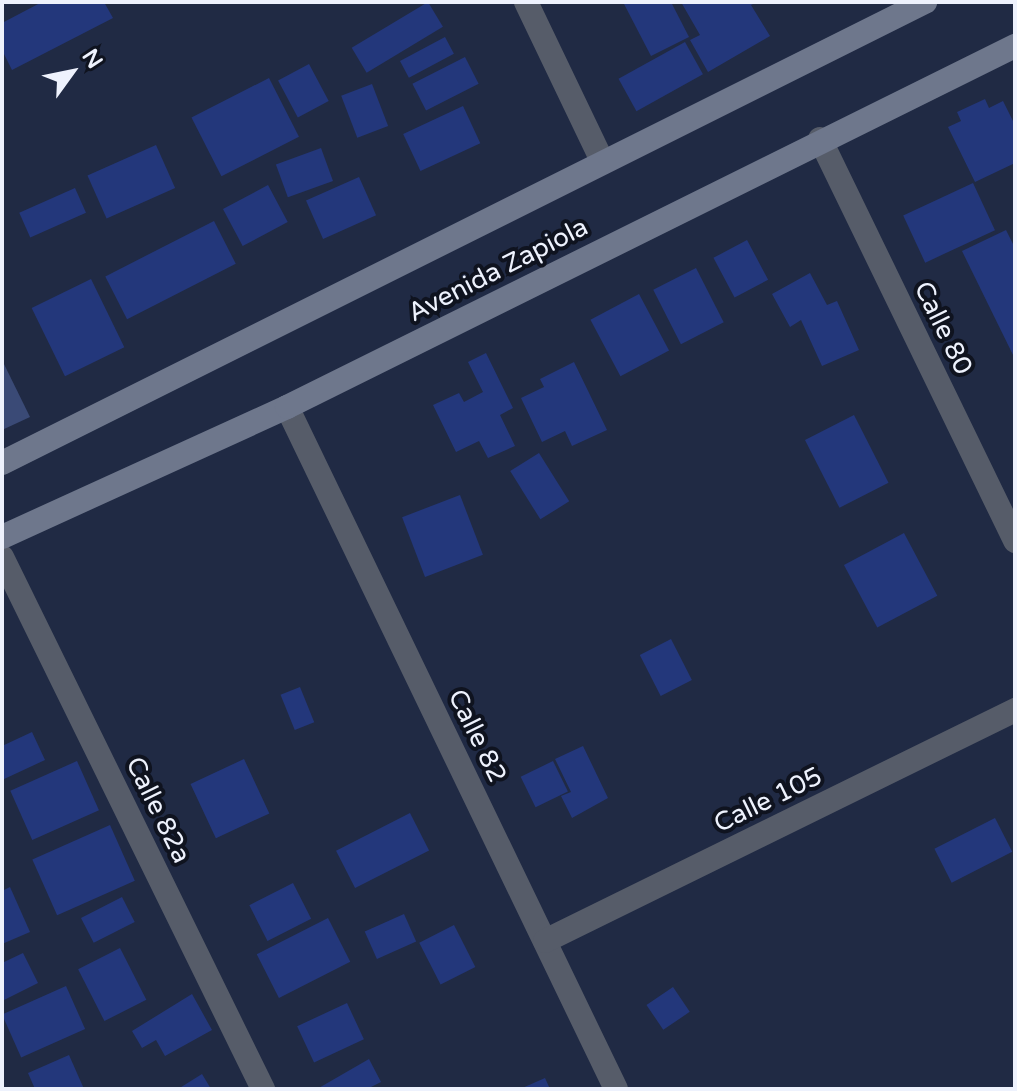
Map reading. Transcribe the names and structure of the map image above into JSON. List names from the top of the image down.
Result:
{
  "streets": {
    "main road": ["Avenida Zapiola"],
    "street": [
      "Calle 80",
      "Calle 82",
      "Calle 105",
      "Calle 82a"
    ]
  },
  "crossings": [
    ["Avenida Zapiola", "Calle 80"],
    ["Avenida Zapiola", "Calle 82"],
    ["Calle 82", "Calle 105"]
  ],
  "north": "top right"
}
